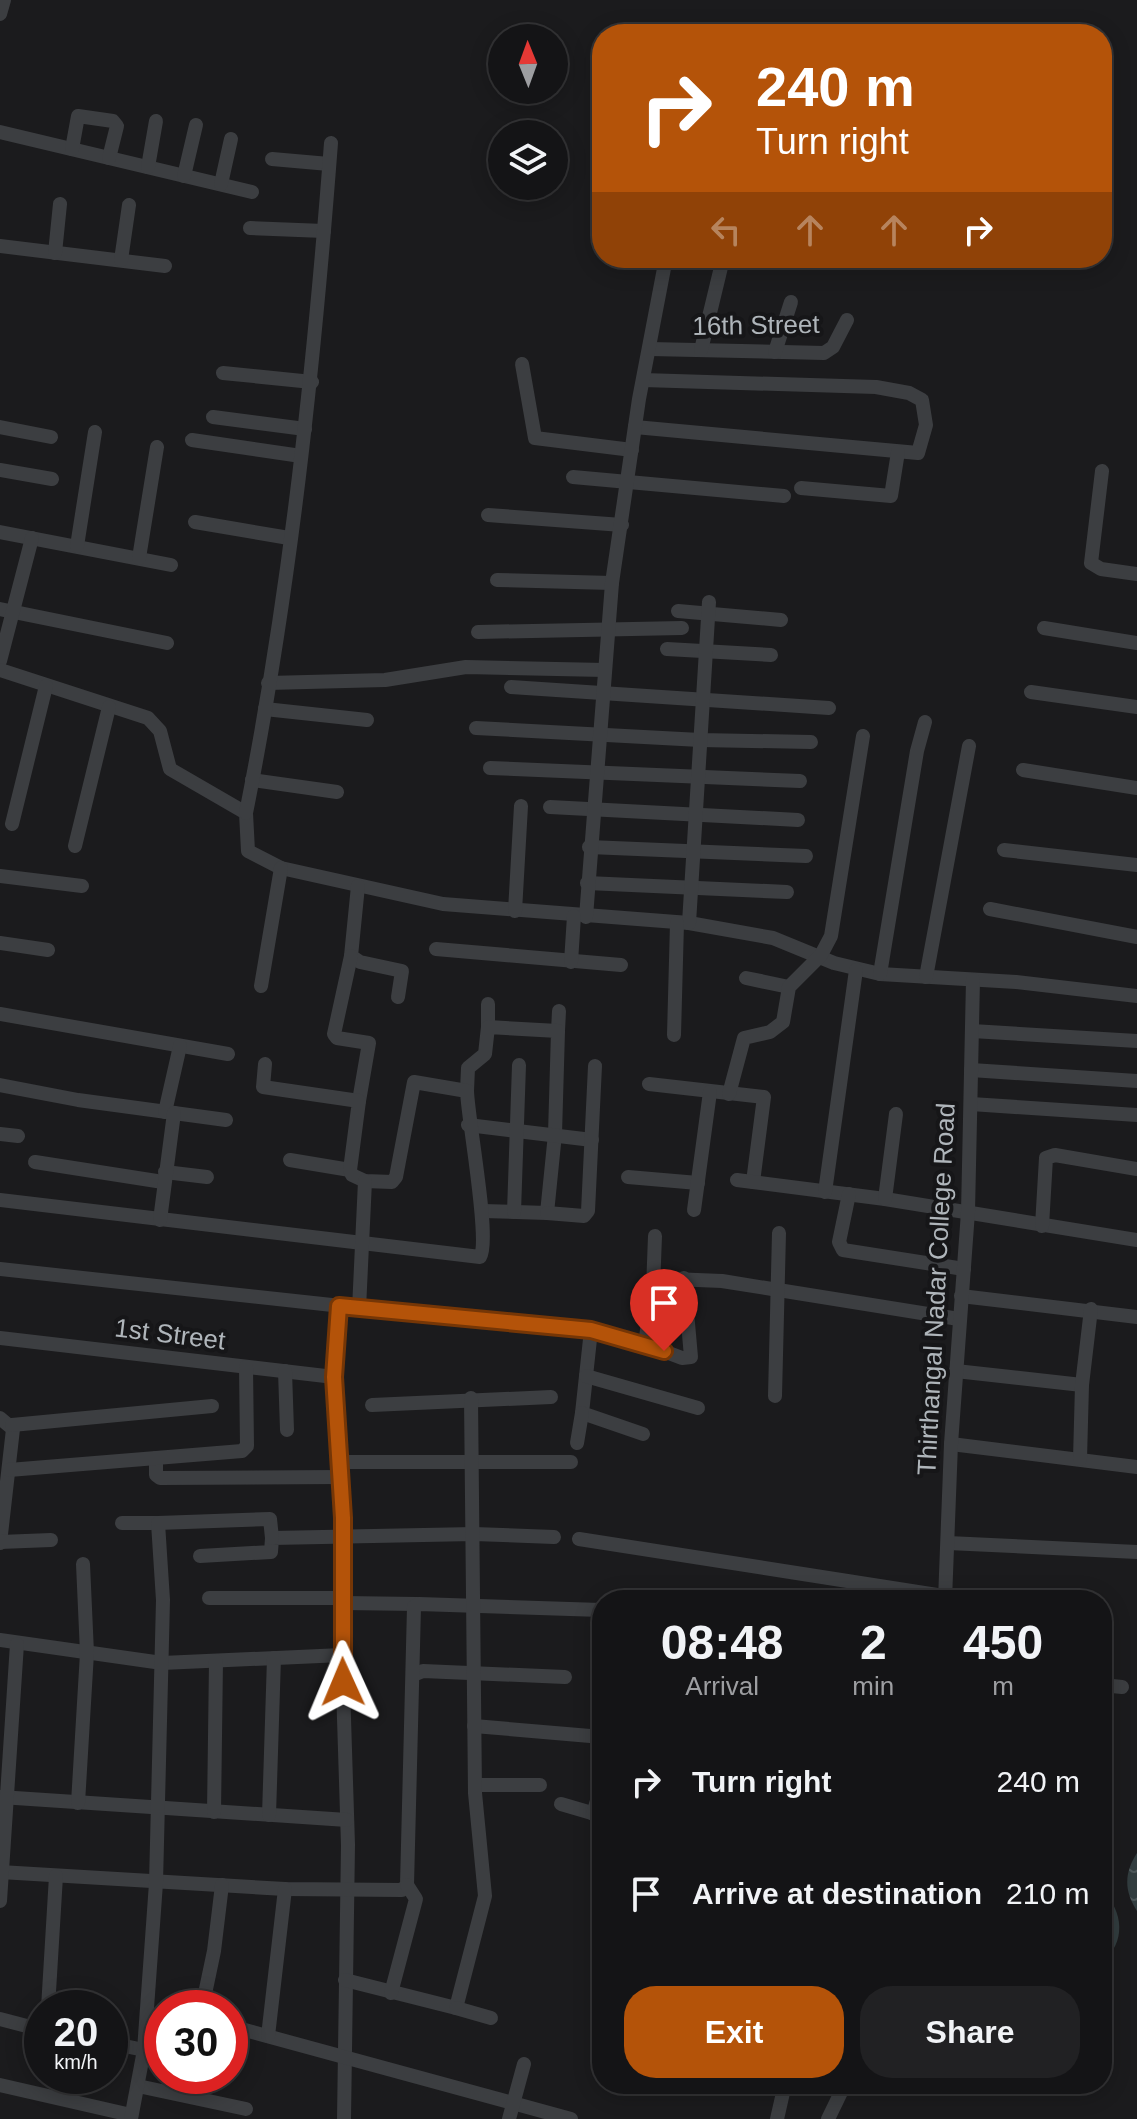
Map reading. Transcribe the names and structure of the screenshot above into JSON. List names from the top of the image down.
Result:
{
  "streets": {
    "street": ["16th Street", "Thirthangal Nadar College Road", "1st Street"]
  },
  "north": "top",
  "page": {
    "turn": ["240 m", "Turn right"],
    "eta": [
      "08:48",
      "Arrival",
      "2",
      "min",
      "450",
      "m"
    ],
    "list": [
      {
        "name": "Turn right",
        "value": "240 m"
      },
      {
        "name": "Arrive at destination",
        "value": "210 m"
      }
    ],
    "buttons": ["Exit", "Share"],
    "speed": "20 km/h",
    "limit": "30"
  }
}
